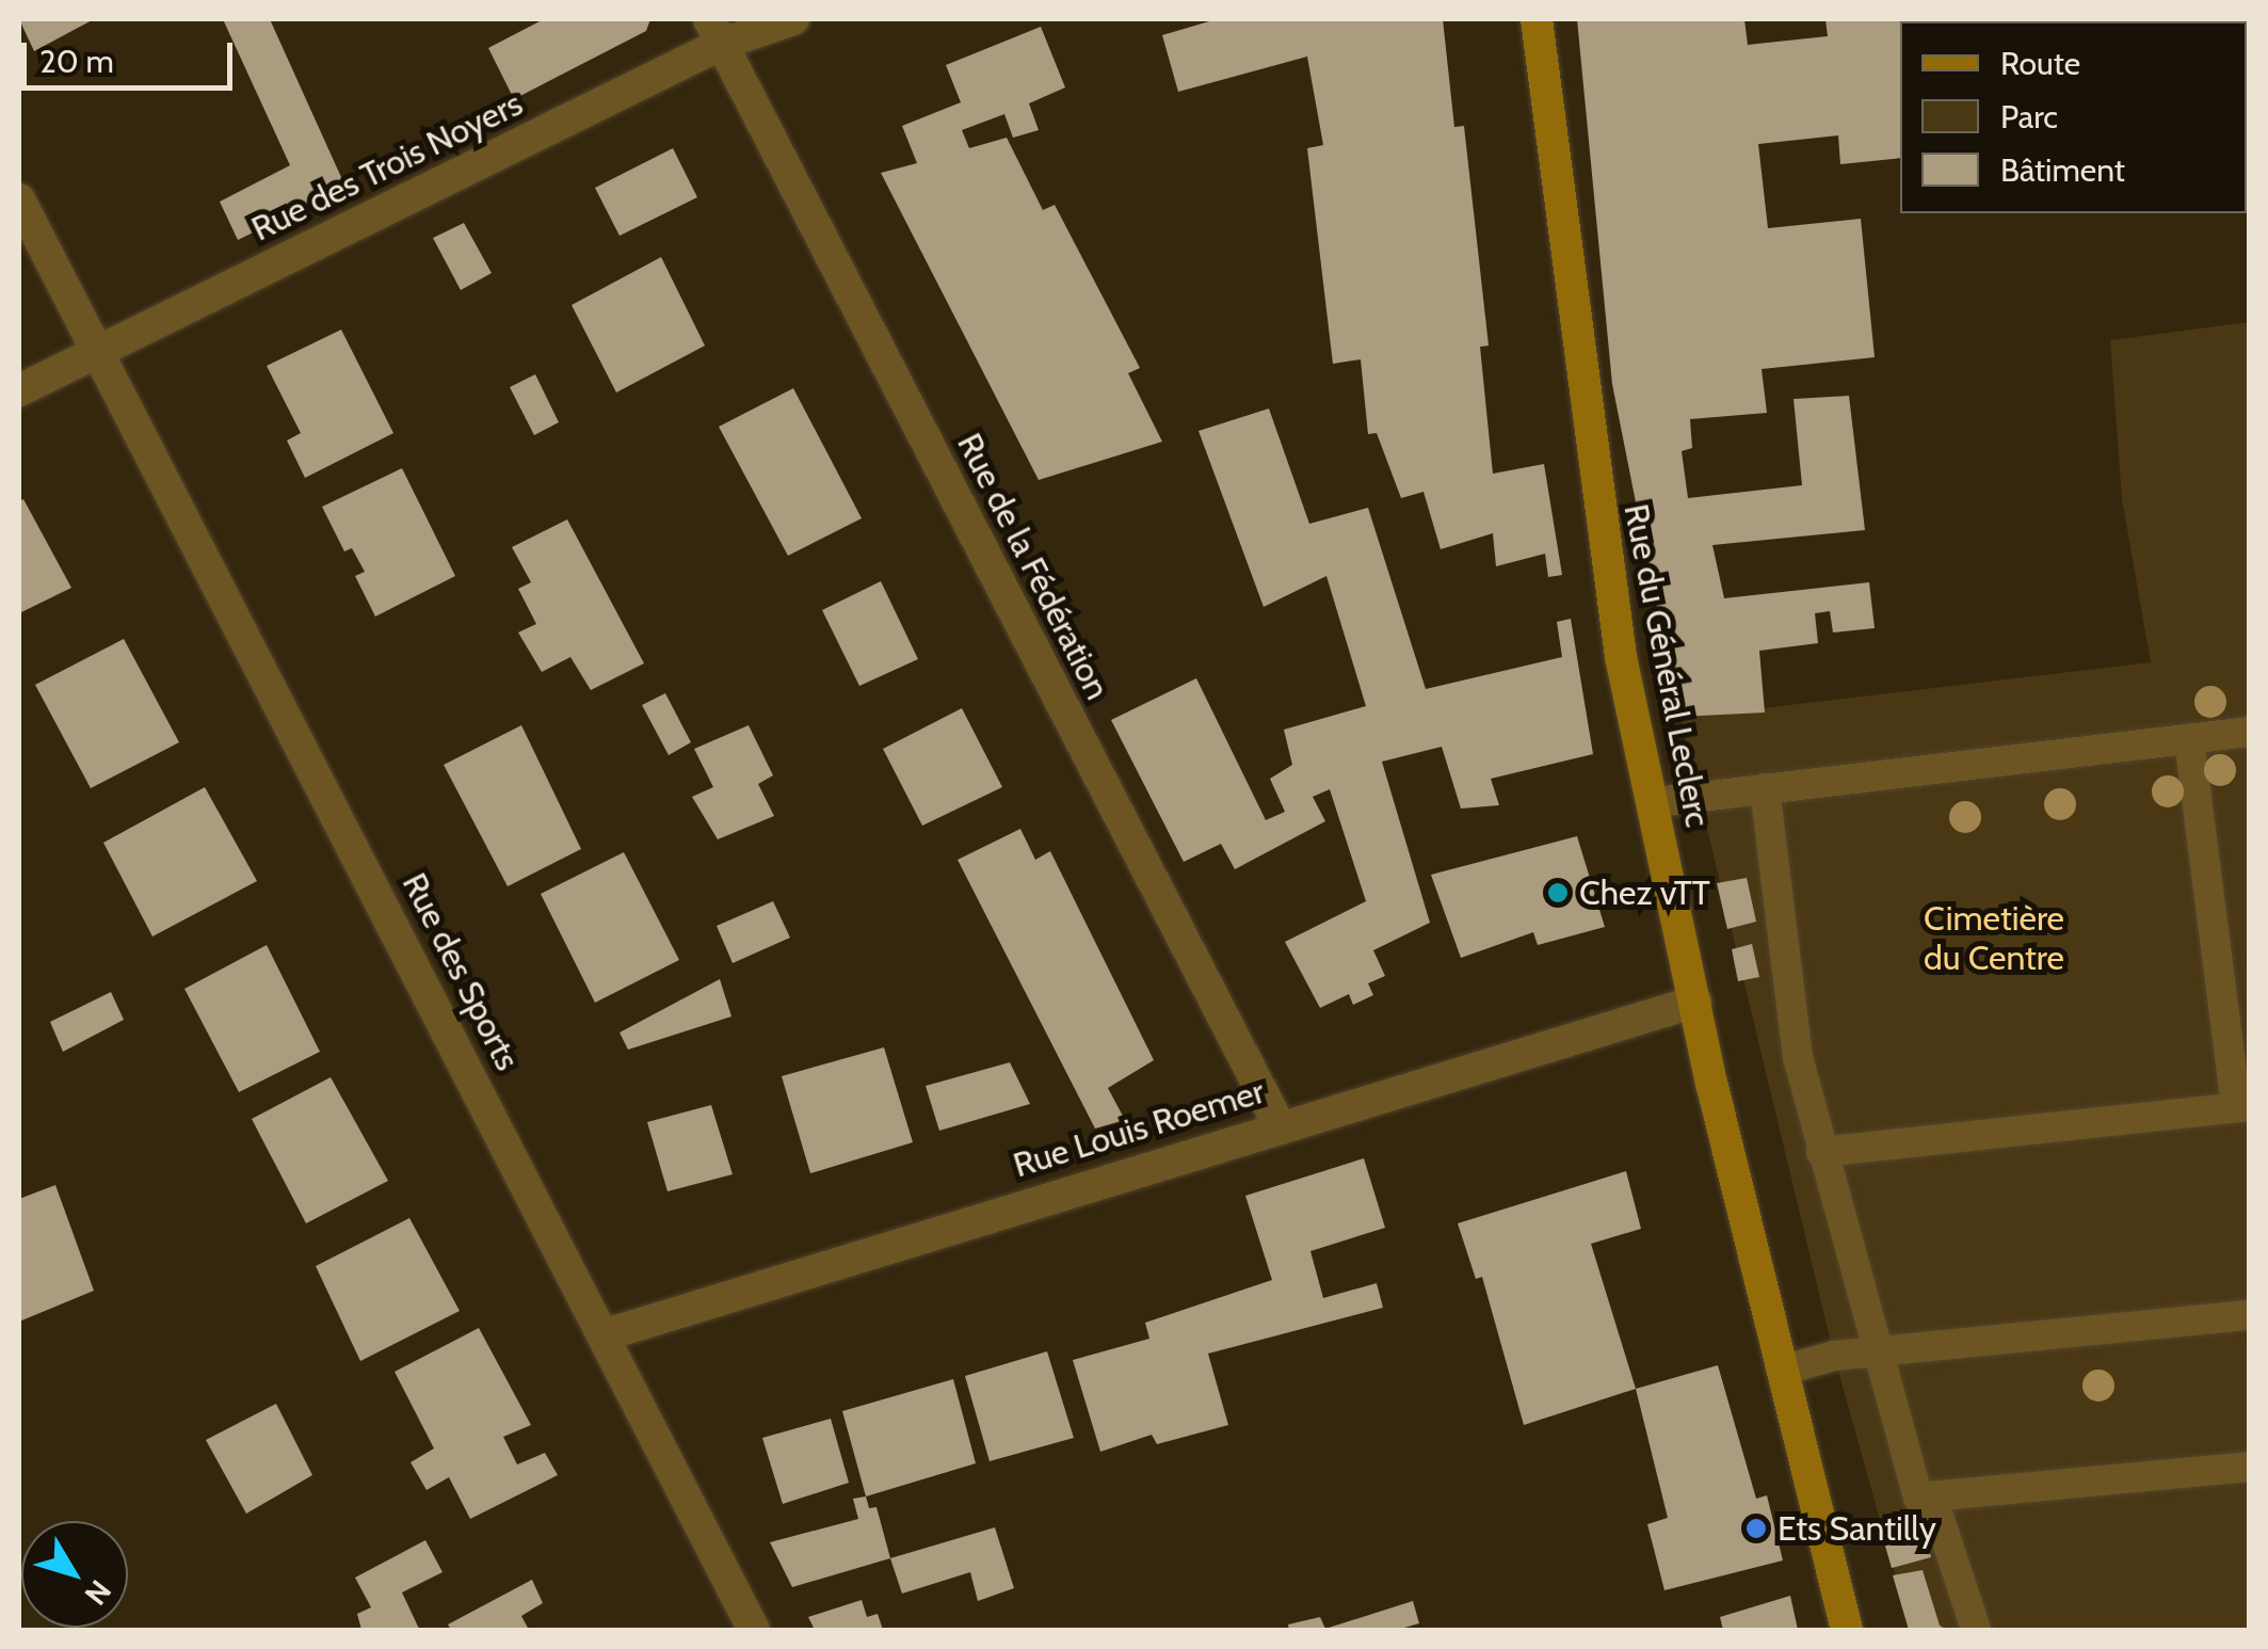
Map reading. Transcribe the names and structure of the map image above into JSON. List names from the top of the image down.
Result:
{
  "streets": {
    "main road": ["Rue du Général Leclerc"],
    "street": [
      "Rue des Trois Noyers",
      "Rue de la Fédération",
      "Rue des Sports",
      "Rue Louis Roemer"
    ]
  },
  "crossings": [
    ["Rue des Trois Noyers", "Rue de la Fédération"],
    ["Rue des Trois Noyers", "Rue des Sports"],
    ["Rue de la Fédération", "Rue Louis Roemer"],
    ["Rue du Général Leclerc", "Rue Louis Roemer"],
    ["Rue des Sports", "Rue Louis Roemer"]
  ],
  "parks": ["Cimetière du Centre"],
  "places": ["Chez vTT", "Ets Santilly"],
  "legend": ["Route", "Parc", "Bâtiment"],
  "scale_bar": "20 m",
  "north": "bottom right"
}
